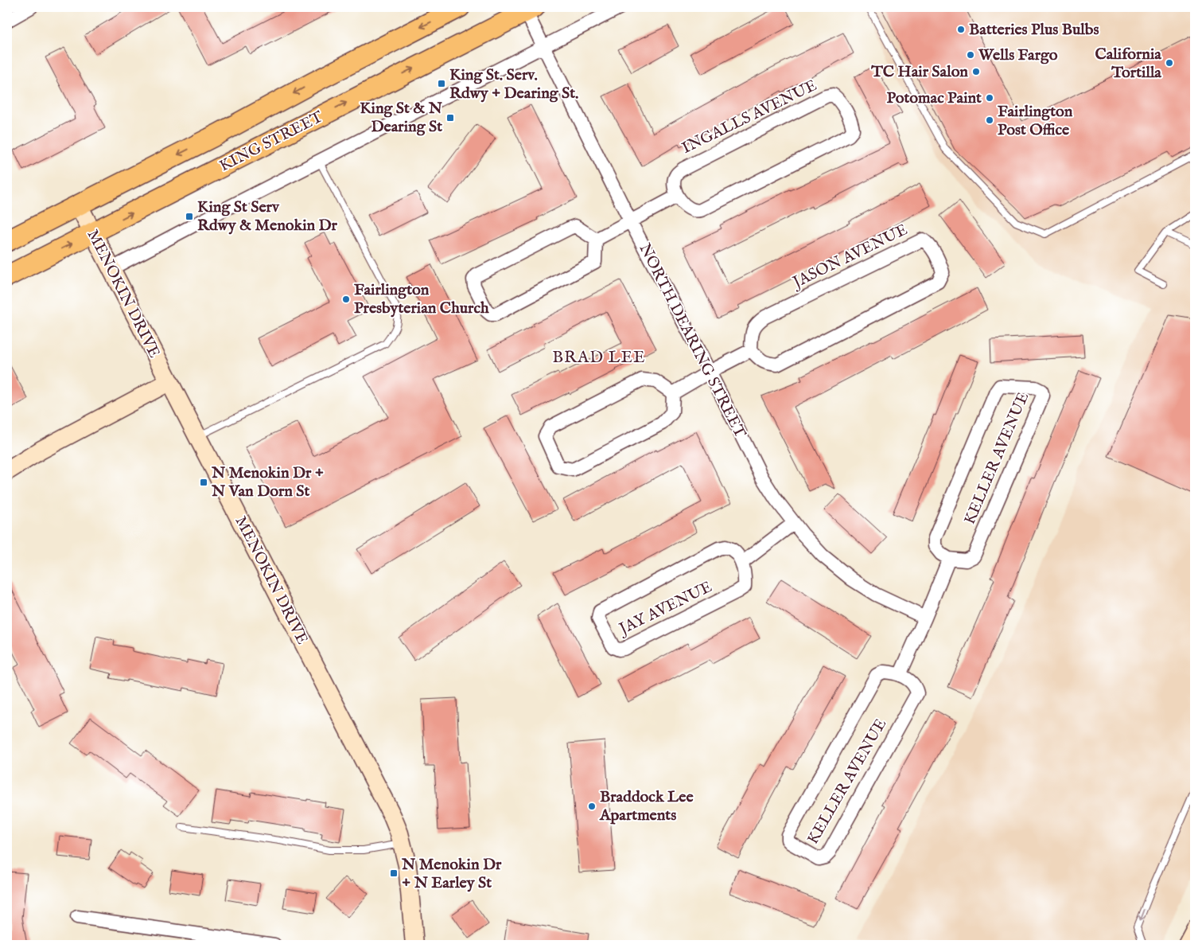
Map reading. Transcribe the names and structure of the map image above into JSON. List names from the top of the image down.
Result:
{
  "streets": {
    "main road": ["KING STREET"],
    "street": [
      "INGALLS AVENUE",
      "JASON AVENUE",
      "MENOKIN DRIVE",
      "NORTH DEARING STREET",
      "KELLER AVENUE",
      "JAY AVENUE"
    ]
  },
  "crossings": [
    ["KING STREET", "MENOKIN DRIVE"],
    ["KING STREET", "NORTH DEARING STREET"]
  ],
  "districts": ["BRAD LEE"],
  "places": {
    "other": [
      "Batteries Plus Bulbs",
      "Wells Fargo",
      "California Tortilla",
      "TC Hair Salon",
      "Potomac Paint",
      "Fairlington Post Office",
      "Fairlington Presbyterian Church",
      "Braddock Lee Apartments"
    ],
    "transit": [
      "King St. Serv. Rdwy + Dearing St.",
      "King St & N Dearing St",
      "King St Serv Rdwy & Menokin Dr",
      "N Menokin Dr + N Van Dorn St",
      "N Menokin Dr + N Earley St"
    ]
  }
}
